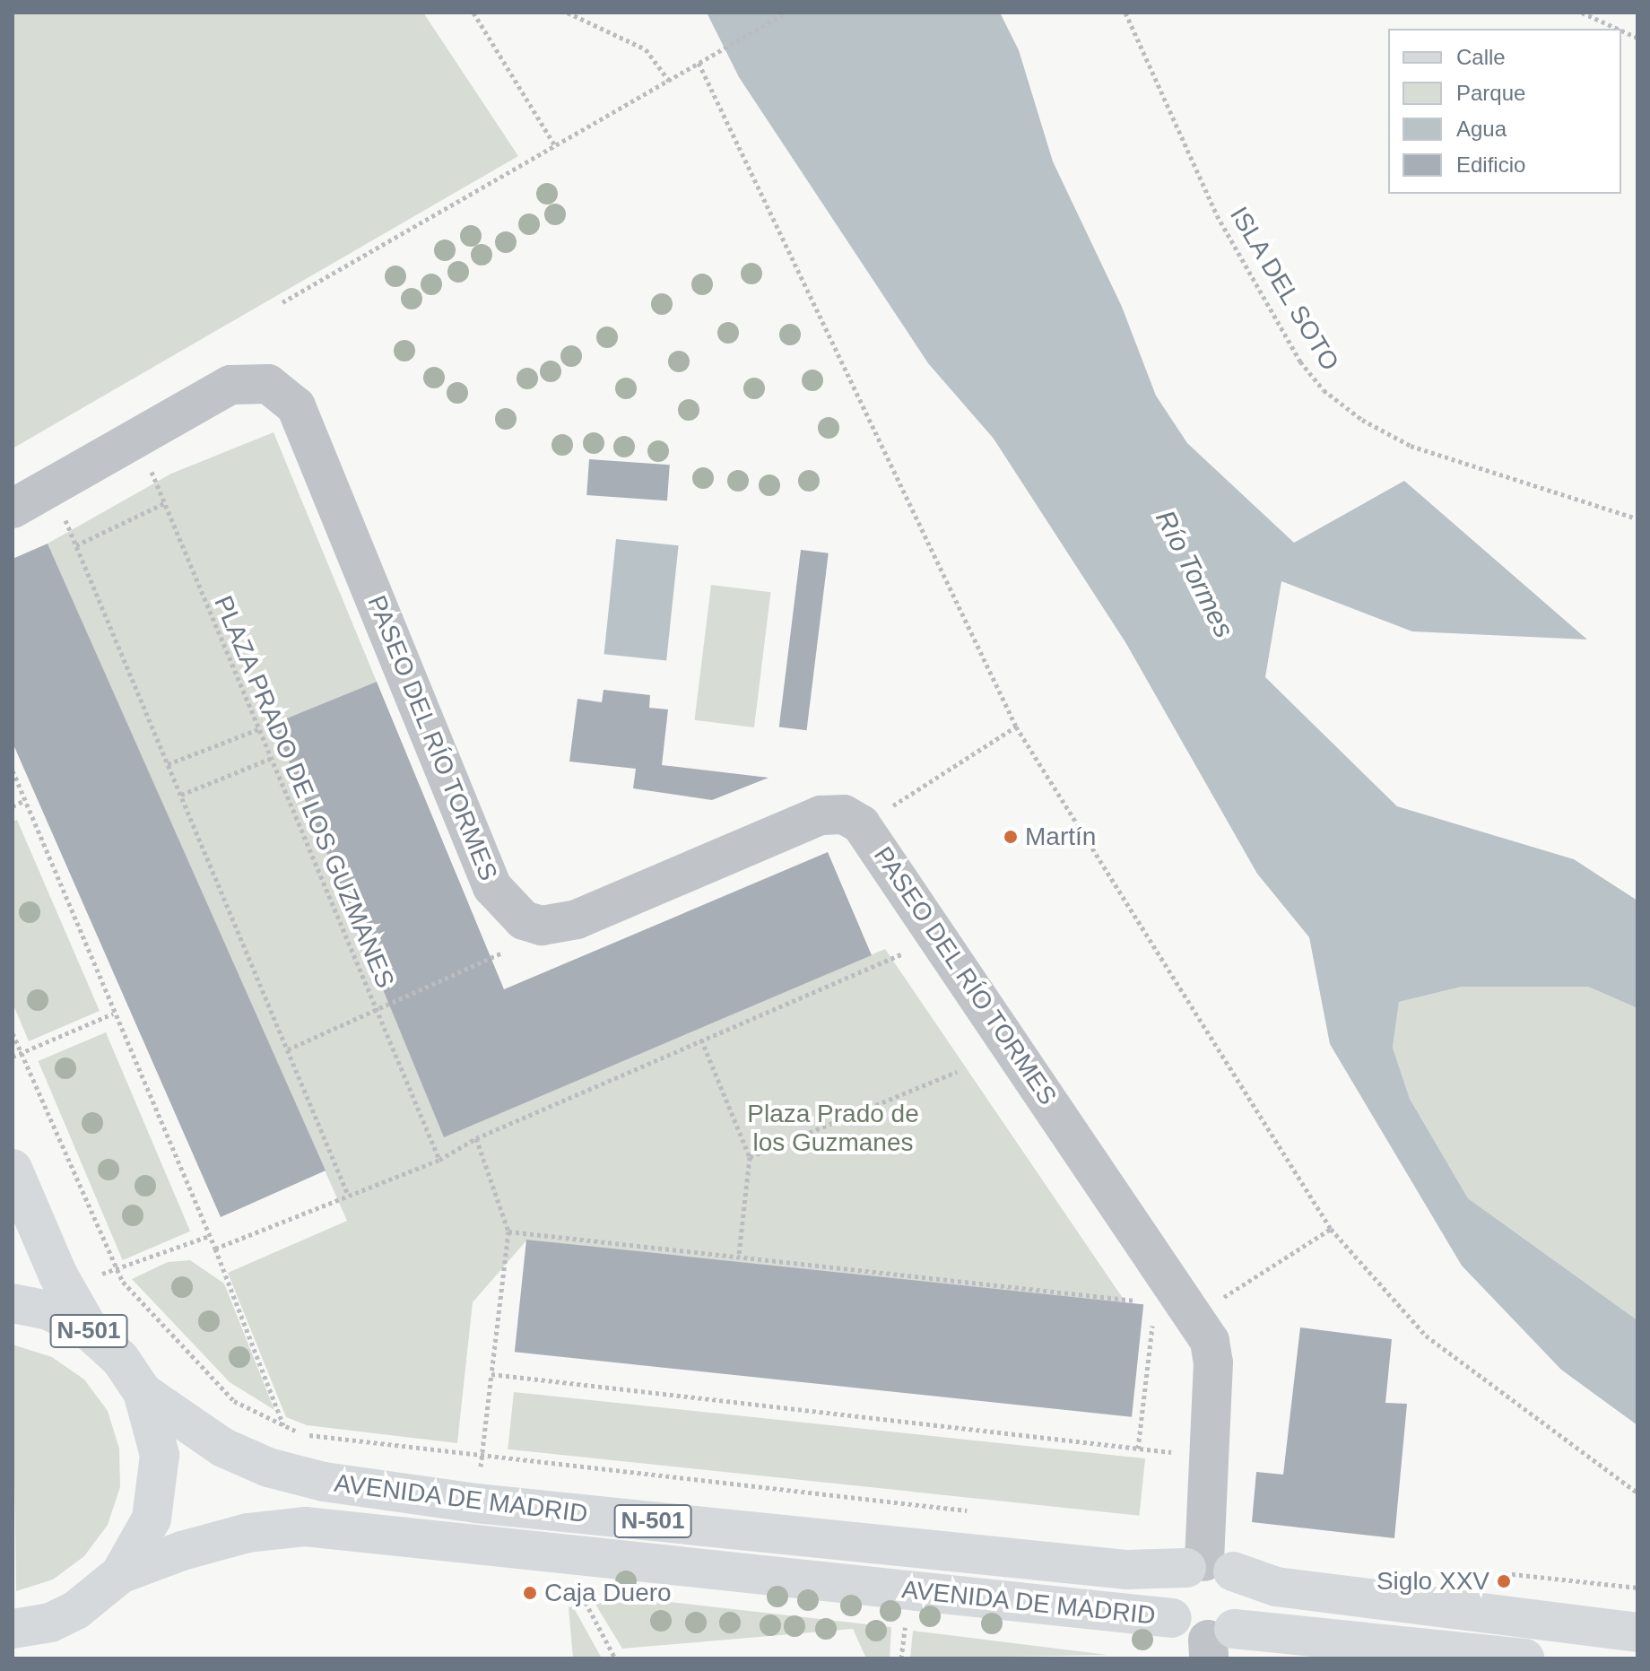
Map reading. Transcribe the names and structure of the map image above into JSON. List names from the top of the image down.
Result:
{
  "streets": {
    "main road": ["N-501", "AVENIDA DE MADRID"],
    "street": ["PASEO DEL RÍO TORMES"],
    "path": ["ISLA DEL SOTO", "PLAZA PRADO DE LOS GUZMANES"]
  },
  "crossings": [
    ["PASEO DEL RÍO TORMES", "PLAZA PRADO DE LOS GUZMANES"],
    ["PASEO DEL RÍO TORMES", "N-501"],
    ["PASEO DEL RÍO TORMES", "AVENIDA DE MADRID"],
    ["N-501", "AVENIDA DE MADRID"]
  ],
  "water": ["Río Tormes"],
  "parks": ["Plaza Prado de los Guzmanes"],
  "places": ["Martín", "Siglo XXV", "Caja Duero"],
  "legend": [
    "Calle",
    "Parque",
    "Agua",
    "Edificio"
  ]
}
